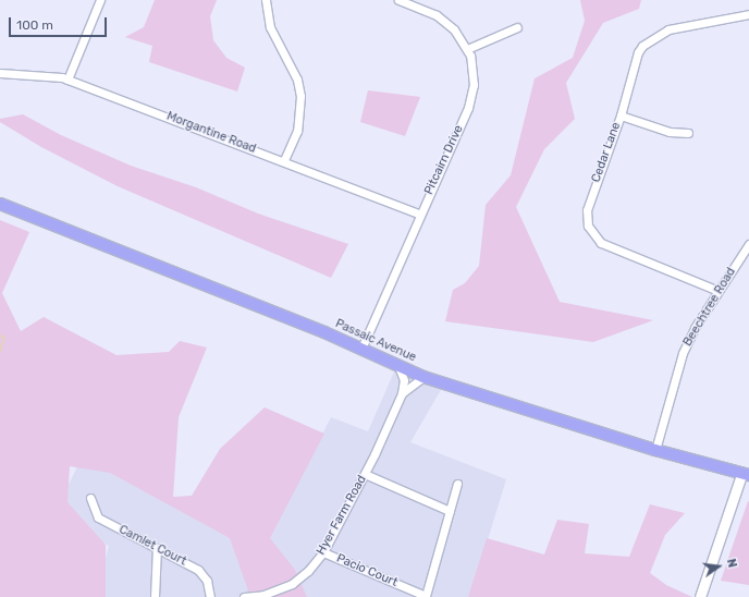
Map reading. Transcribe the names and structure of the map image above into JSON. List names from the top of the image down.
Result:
{
  "streets": {
    "main road": ["Passaic Avenue"],
    "street": [
      "Morgantine Road",
      "Cedar Lane",
      "Pitcairn Drive",
      "Beechtree Road",
      "Hyer Farm Road",
      "Camlet Court",
      "Pacio Court"
    ]
  },
  "crossings": [
    ["Morgantine Road", "Pitcairn Drive"],
    ["Cedar Lane", "Beechtree Road"],
    ["Pitcairn Drive", "Passaic Avenue"],
    ["Beechtree Road", "Passaic Avenue"],
    ["Passaic Avenue", "Hyer Farm Road"],
    ["Hyer Farm Road", "Pacio Court"]
  ],
  "scale_bar": "100 m",
  "north": "right"
}
